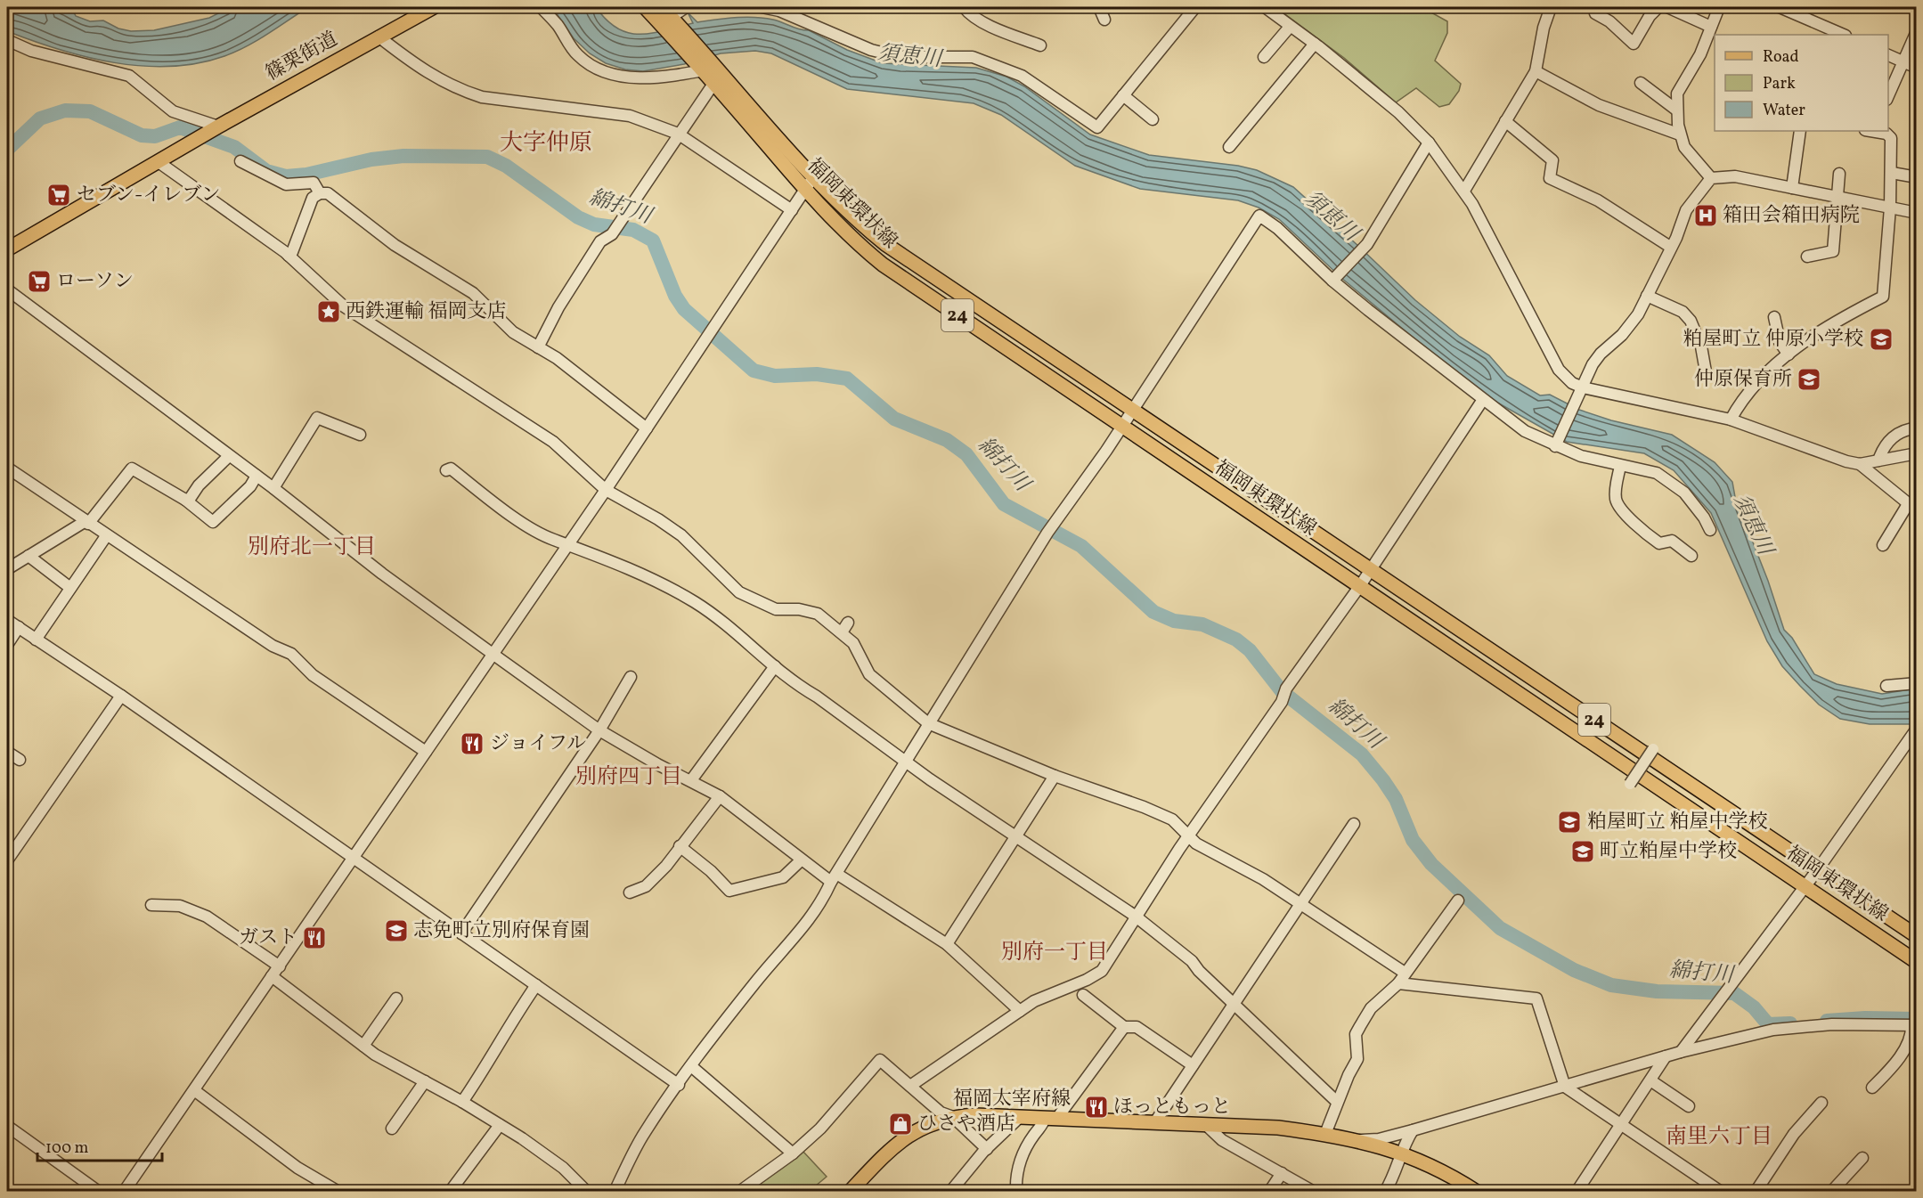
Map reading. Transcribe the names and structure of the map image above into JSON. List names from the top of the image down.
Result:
{
  "streets": {
    "main road": [
      "篠栗街道",
      "福岡東環状線",
      "24",
      "福岡太宰府線"
    ]
  },
  "districts": [
    "大字仲原",
    "別府北一丁目",
    "別府四丁目",
    "別府一丁目",
    "南里六丁目"
  ],
  "water": ["須恵川", "綿打川"],
  "places": {
    "supermarket": ["セブン-イレブン", "ローソン"],
    "hospital": ["箱田会箱田病院"],
    "place": ["西鉄運輸 福岡支店"],
    "school or university": [
      "粕屋町立 仲原小学校",
      "仲原保育所",
      "粕屋町立 粕屋中学校",
      "町立粕屋中学校",
      "志免町立別府保育園"
    ],
    "restaurant": ["ジョイフル", "ガスト", "ほっともっと"],
    "shop": ["ひさや酒店"]
  },
  "legend": ["Road", "Park", "Water"],
  "scale_bar": "100 m"
}
